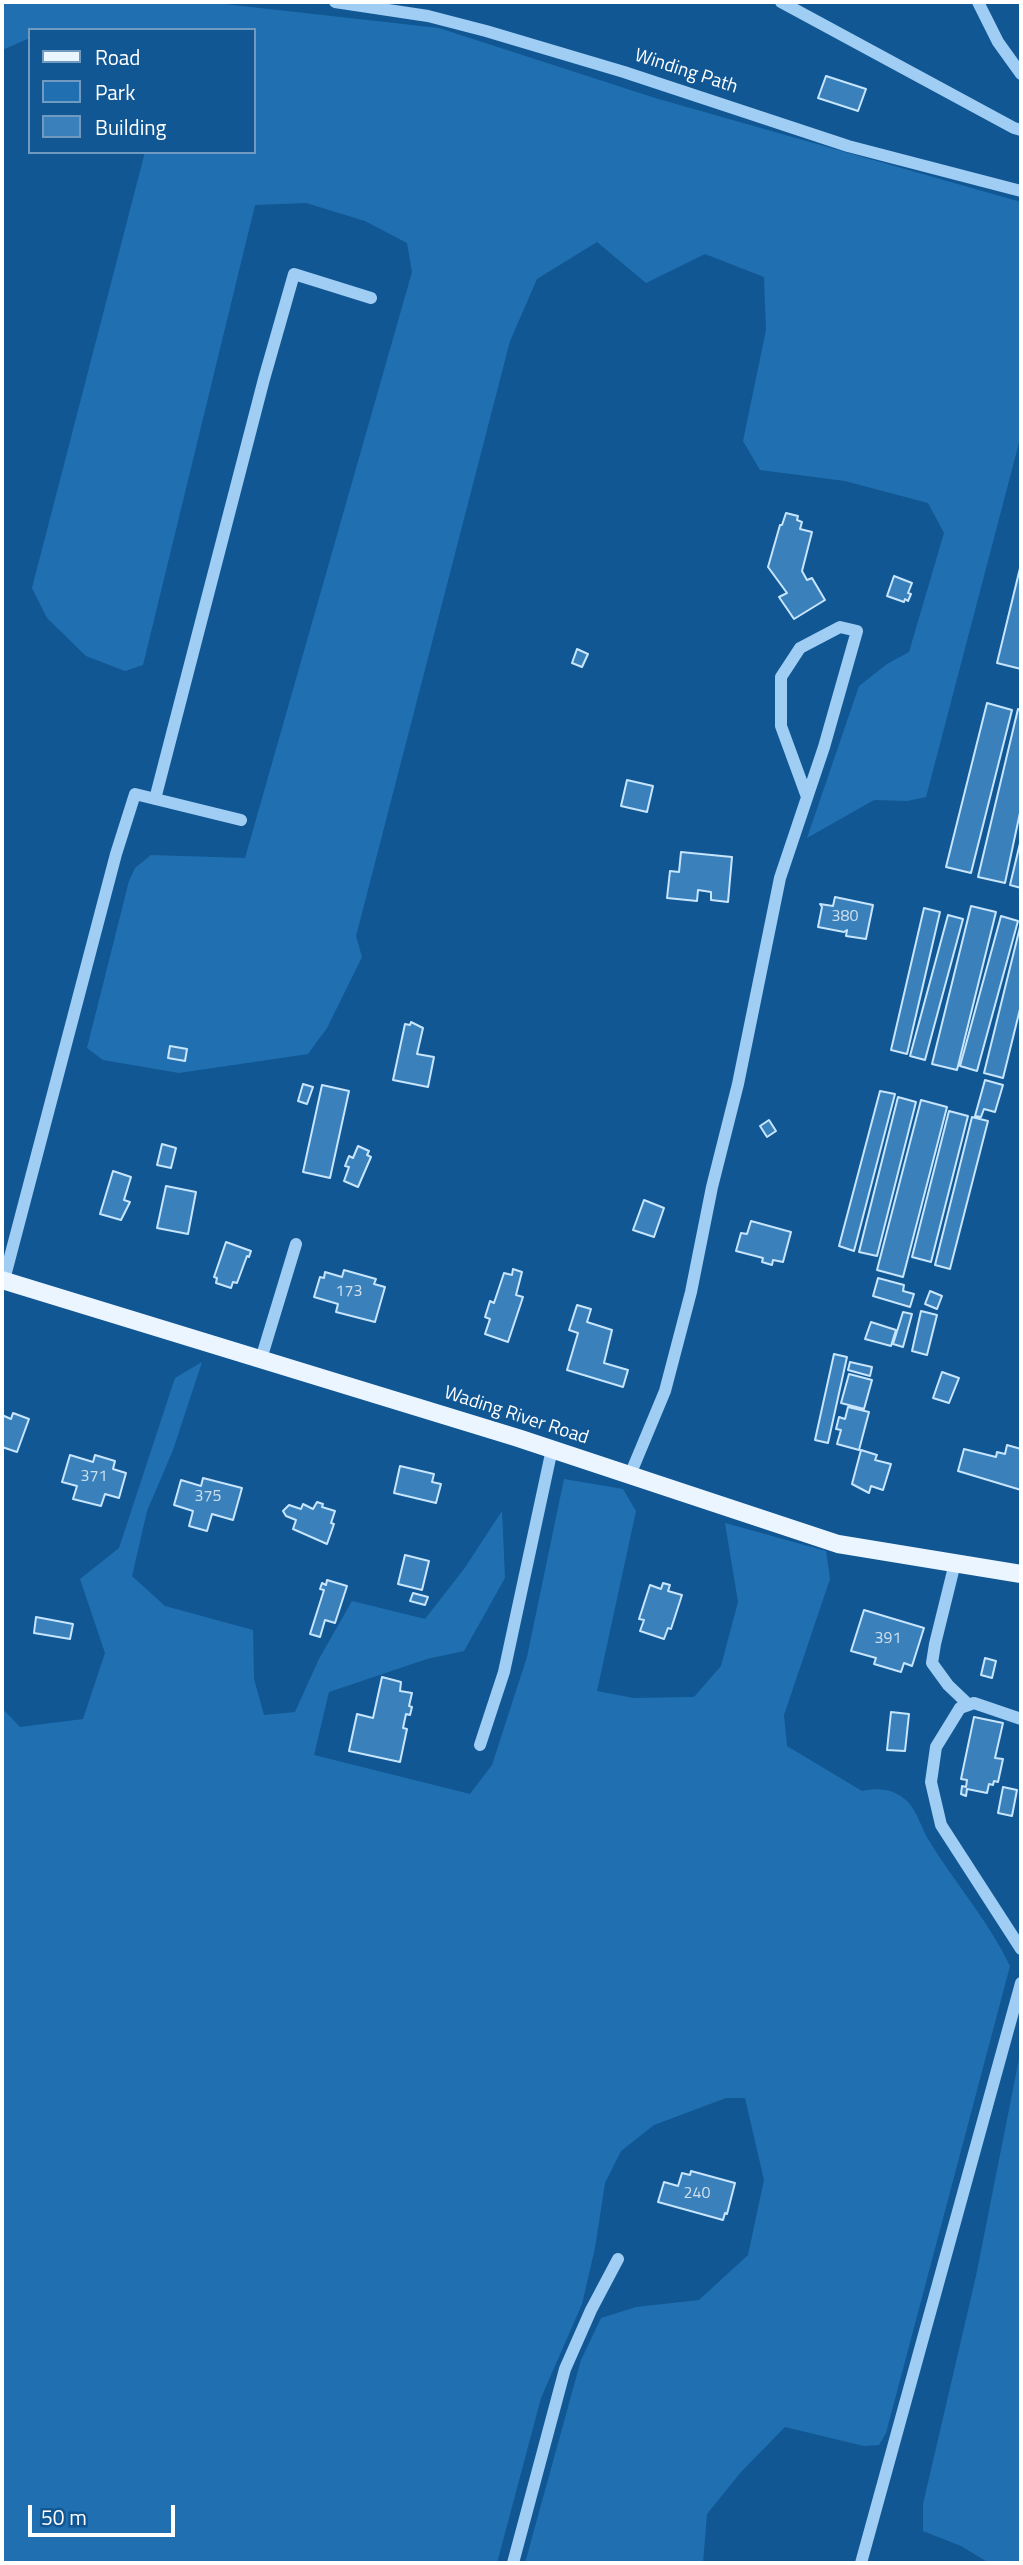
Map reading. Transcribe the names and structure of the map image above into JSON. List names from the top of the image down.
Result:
{
  "streets": {
    "main road": ["Wading River Road"],
    "street": ["Winding Path"]
  },
  "house_numbers": [
    "380",
    "173",
    "371",
    "375",
    "391",
    "240"
  ],
  "legend": ["Road", "Park", "Building"],
  "scale_bar": "50 m"
}
